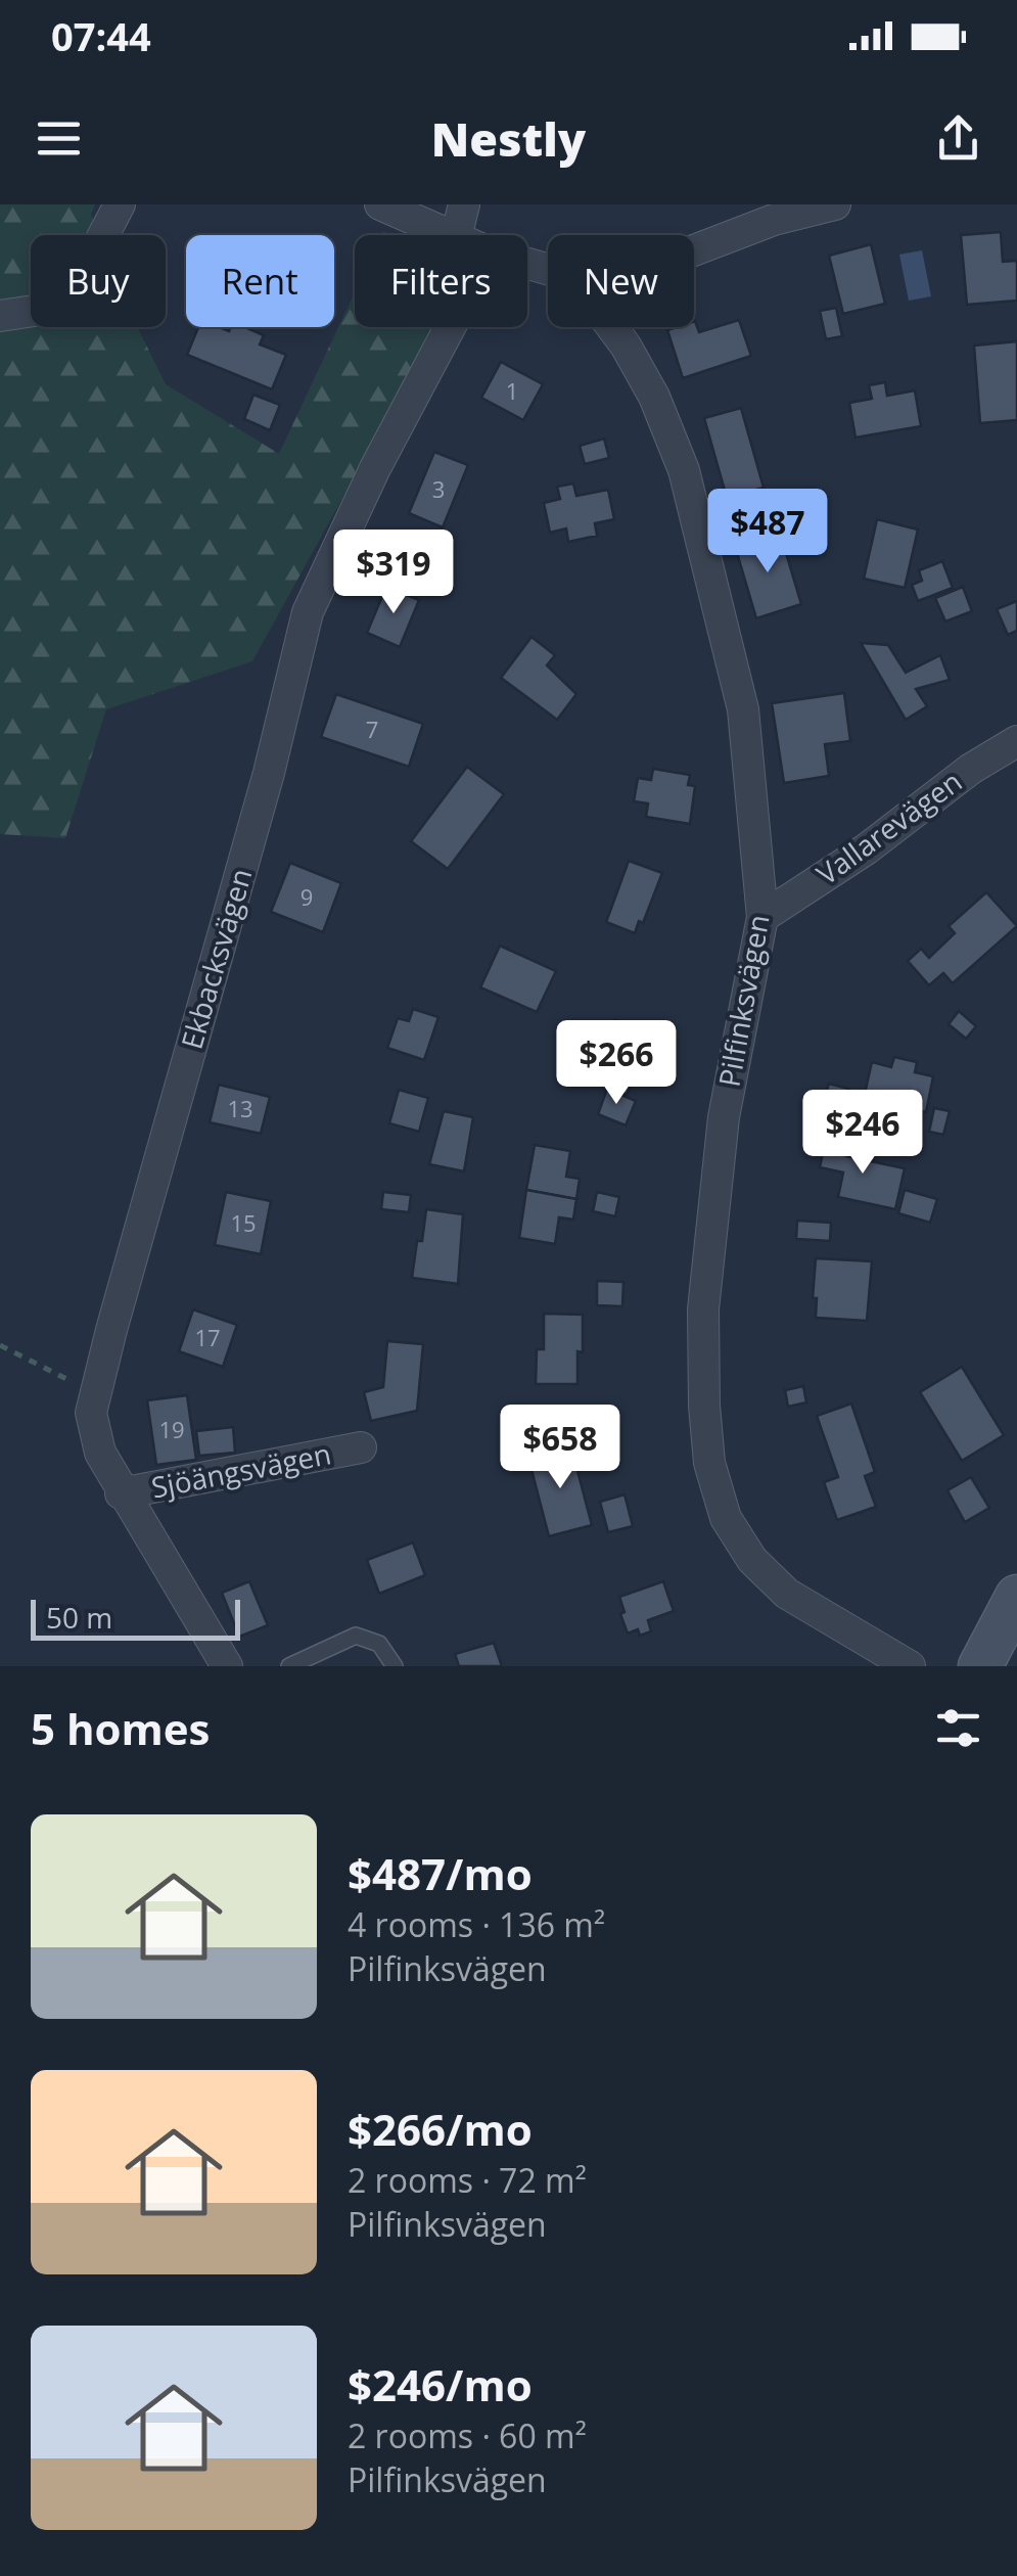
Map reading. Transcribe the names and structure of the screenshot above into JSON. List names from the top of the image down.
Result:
{
  "streets": {
    "street": [
      "Vallarevägen",
      "Ekbacksvägen",
      "Pilfinksvägen",
      "Sjöängsvägen"
    ]
  },
  "crossings": [
    ["Vallarevägen", "Pilfinksvägen"],
    ["Ekbacksvägen", "Sjöängsvägen"]
  ],
  "house_numbers": [
    "1",
    "3",
    "7",
    "9",
    "13",
    "15",
    "17",
    "19"
  ],
  "scale_bar": "50 m",
  "page": {
    "status": "07:44",
    "header": "Nestly",
    "chip": [
      "Buy",
      "Rent",
      "Filters",
      "New"
    ],
    "price": [
      "$487",
      "$319",
      "$266",
      "$246",
      "$658"
    ],
    "scale": "50 m",
    "heading": "5 homes",
    "list": [
      {
        "name": "$487/mo",
        "note": "4 rooms · 136 m² · Pilfinksvägen"
      },
      {
        "name": "$266/mo",
        "note": "2 rooms · 72 m² · Pilfinksvägen"
      },
      {
        "name": "$246/mo",
        "note": "2 rooms · 60 m² · Pilfinksvägen"
      }
    ]
  }
}
